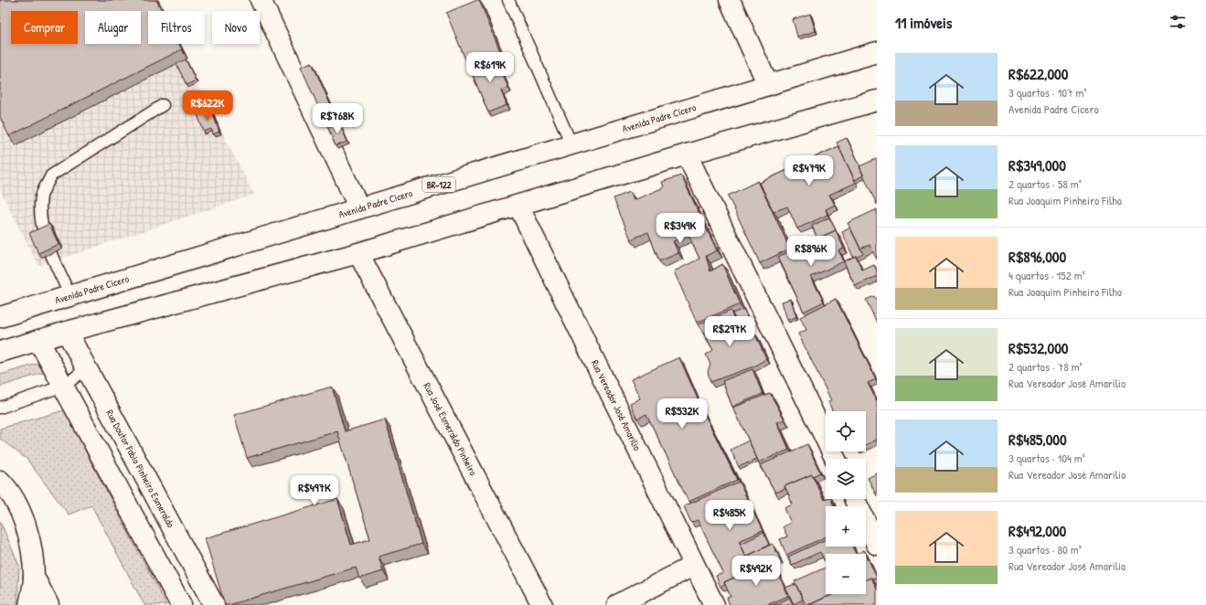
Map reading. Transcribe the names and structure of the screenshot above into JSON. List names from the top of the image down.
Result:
{
  "streets": {
    "main road": [
      "Avenida Padre Cícero",
      "BR-122",
      "Rua Vereador José Amarilio",
      "Rua José Esmeraldo Pinheiro",
      "Rua Doutor Fabio Pinheiro Esmeraldo"
    ]
  },
  "page": {
    "heading": "11 imóveis",
    "chip": [
      "Comprar",
      "Alugar",
      "Filtros",
      "Novo"
    ],
    "list": [
      {
        "name": "R$622,000",
        "note": "3 quartos · 107 m² · Avenida Padre Cícero"
      },
      {
        "name": "R$349,000",
        "note": "2 quartos · 58 m² · Rua Joaquim Pinheiro Filho"
      },
      {
        "name": "R$896,000",
        "note": "4 quartos · 152 m² · Rua Joaquim Pinheiro Filho"
      },
      {
        "name": "R$532,000",
        "note": "2 quartos · 78 m² · Rua Vereador José Amarilio"
      },
      {
        "name": "R$485,000",
        "note": "3 quartos · 104 m² · Rua Vereador José Amarilio"
      },
      {
        "name": "R$492,000",
        "note": "3 quartos · 80 m² · Rua Vereador José Amarilio"
      }
    ],
    "price": [
      "R$619K",
      "R$622K",
      "R$768K",
      "R$479K",
      "R$349K",
      "R$896K",
      "R$297K",
      "R$532K",
      "R$497K",
      "R$485K",
      "R$492K"
    ],
    "map_buttons": ["+", "−"]
  }
}
